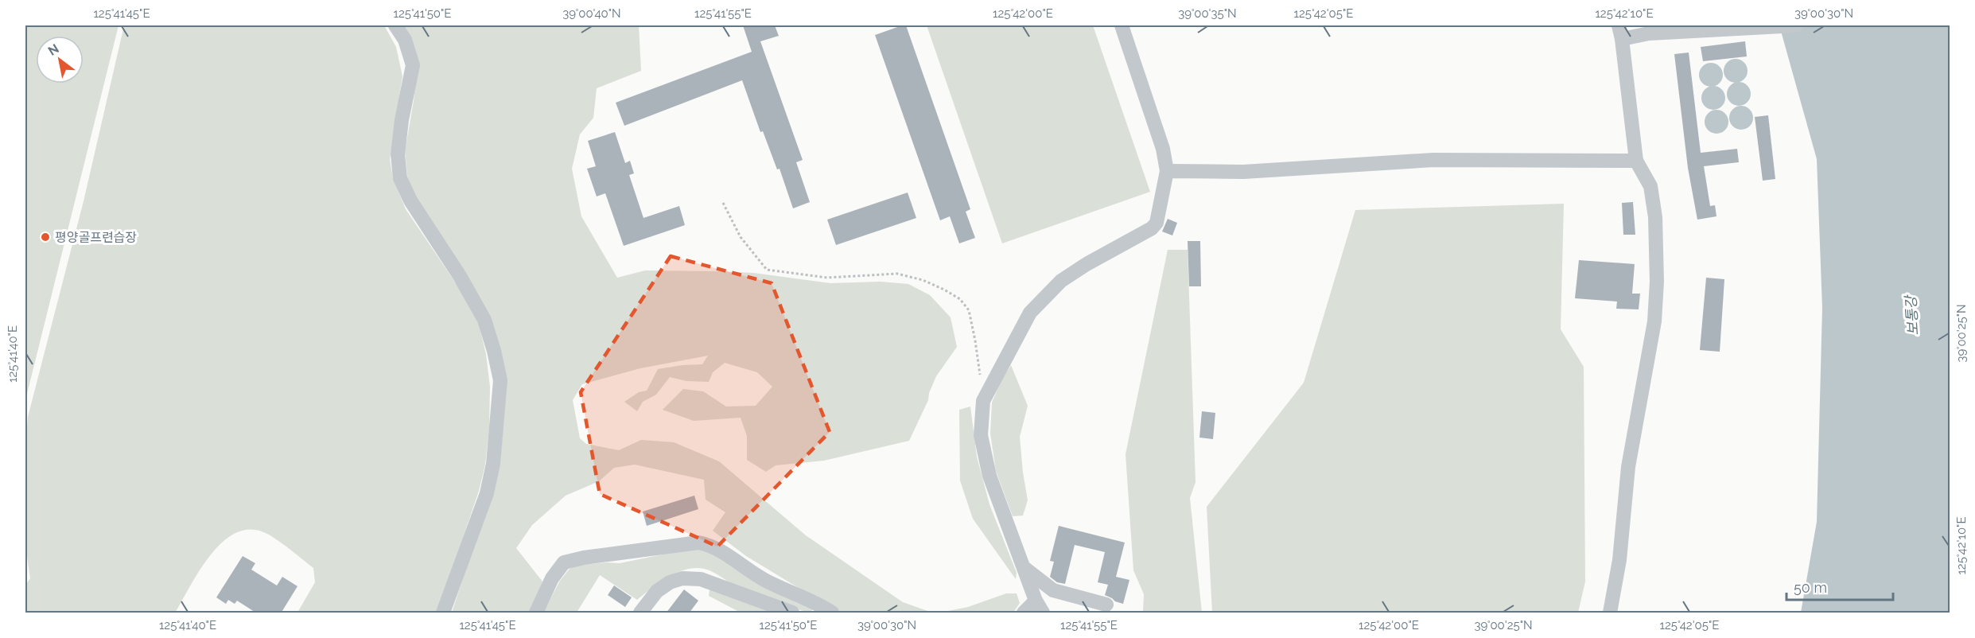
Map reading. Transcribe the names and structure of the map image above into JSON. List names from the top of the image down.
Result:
{
  "water": ["보통강"],
  "places": ["평양골프련습장"],
  "scale_bar": "50 m",
  "north": "top left",
  "coordinates": [
    "125°41'45\"E",
    "125°41'50\"E",
    "39°00'40\"N",
    "125°41'55\"E",
    "125°42'00\"E",
    "39°00'35\"N",
    "125°42'05\"E",
    "125°42'10\"E",
    "39°00'30\"N",
    "39°00'25\"N",
    "125°41'40\"E"
  ]
}
